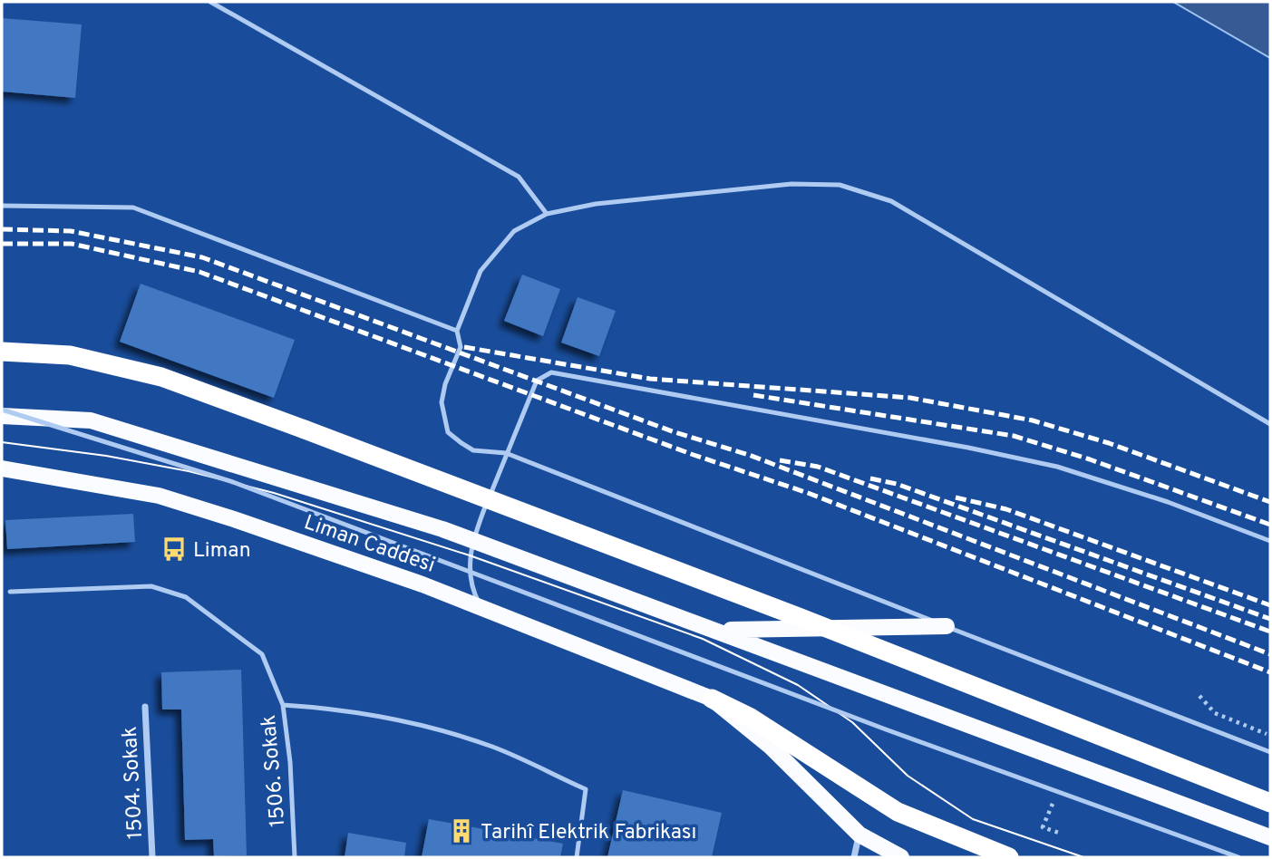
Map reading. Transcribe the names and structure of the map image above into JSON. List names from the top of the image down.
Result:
{
  "streets": {
    "main road": ["Liman Caddesi"],
    "street": ["1504. Sokak"],
    "lane": ["1506. Sokak"]
  },
  "places": {
    "bus stop": ["Liman"],
    "building": ["Tarihî Elektrik Fabrikası"]
  }
}
